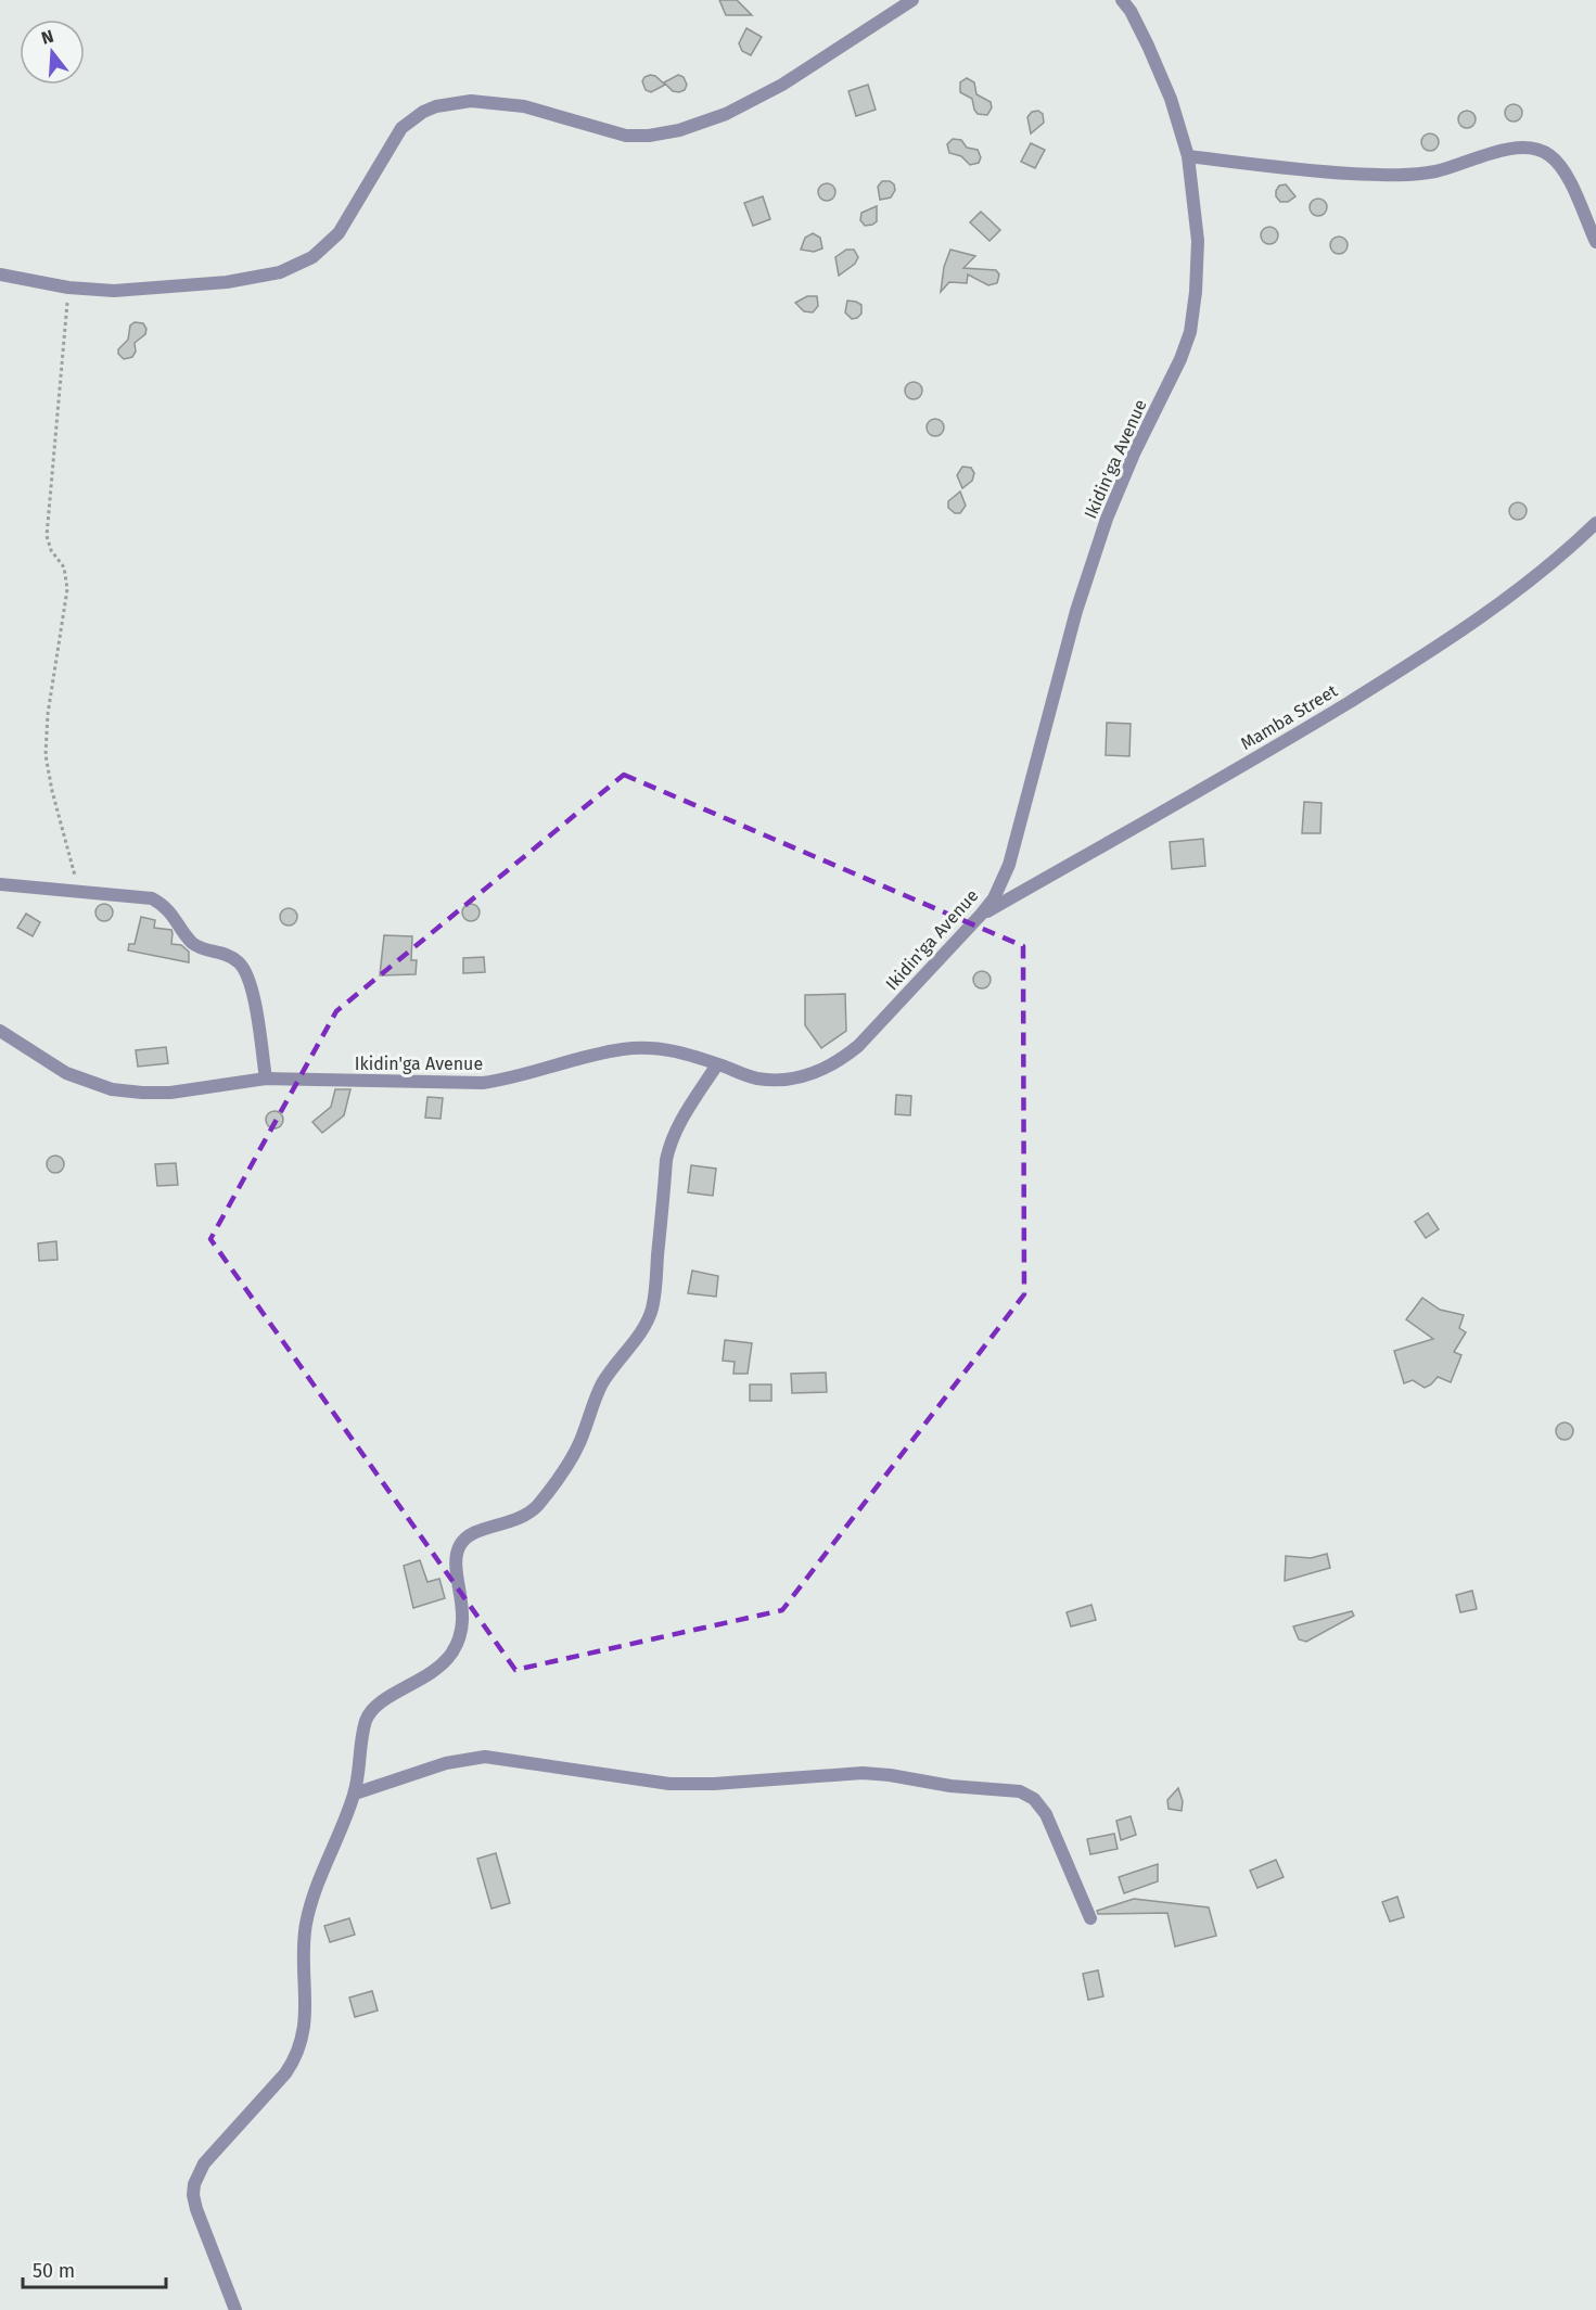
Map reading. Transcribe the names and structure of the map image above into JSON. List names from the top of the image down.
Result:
{
  "streets": {
    "street": ["Ikidin'ga Avenue", "Mamba Street"]
  },
  "crossings": [
    ["Ikidin'ga Avenue", "Mamba Street"]
  ],
  "scale_bar": "50 m",
  "north": "top"
}
